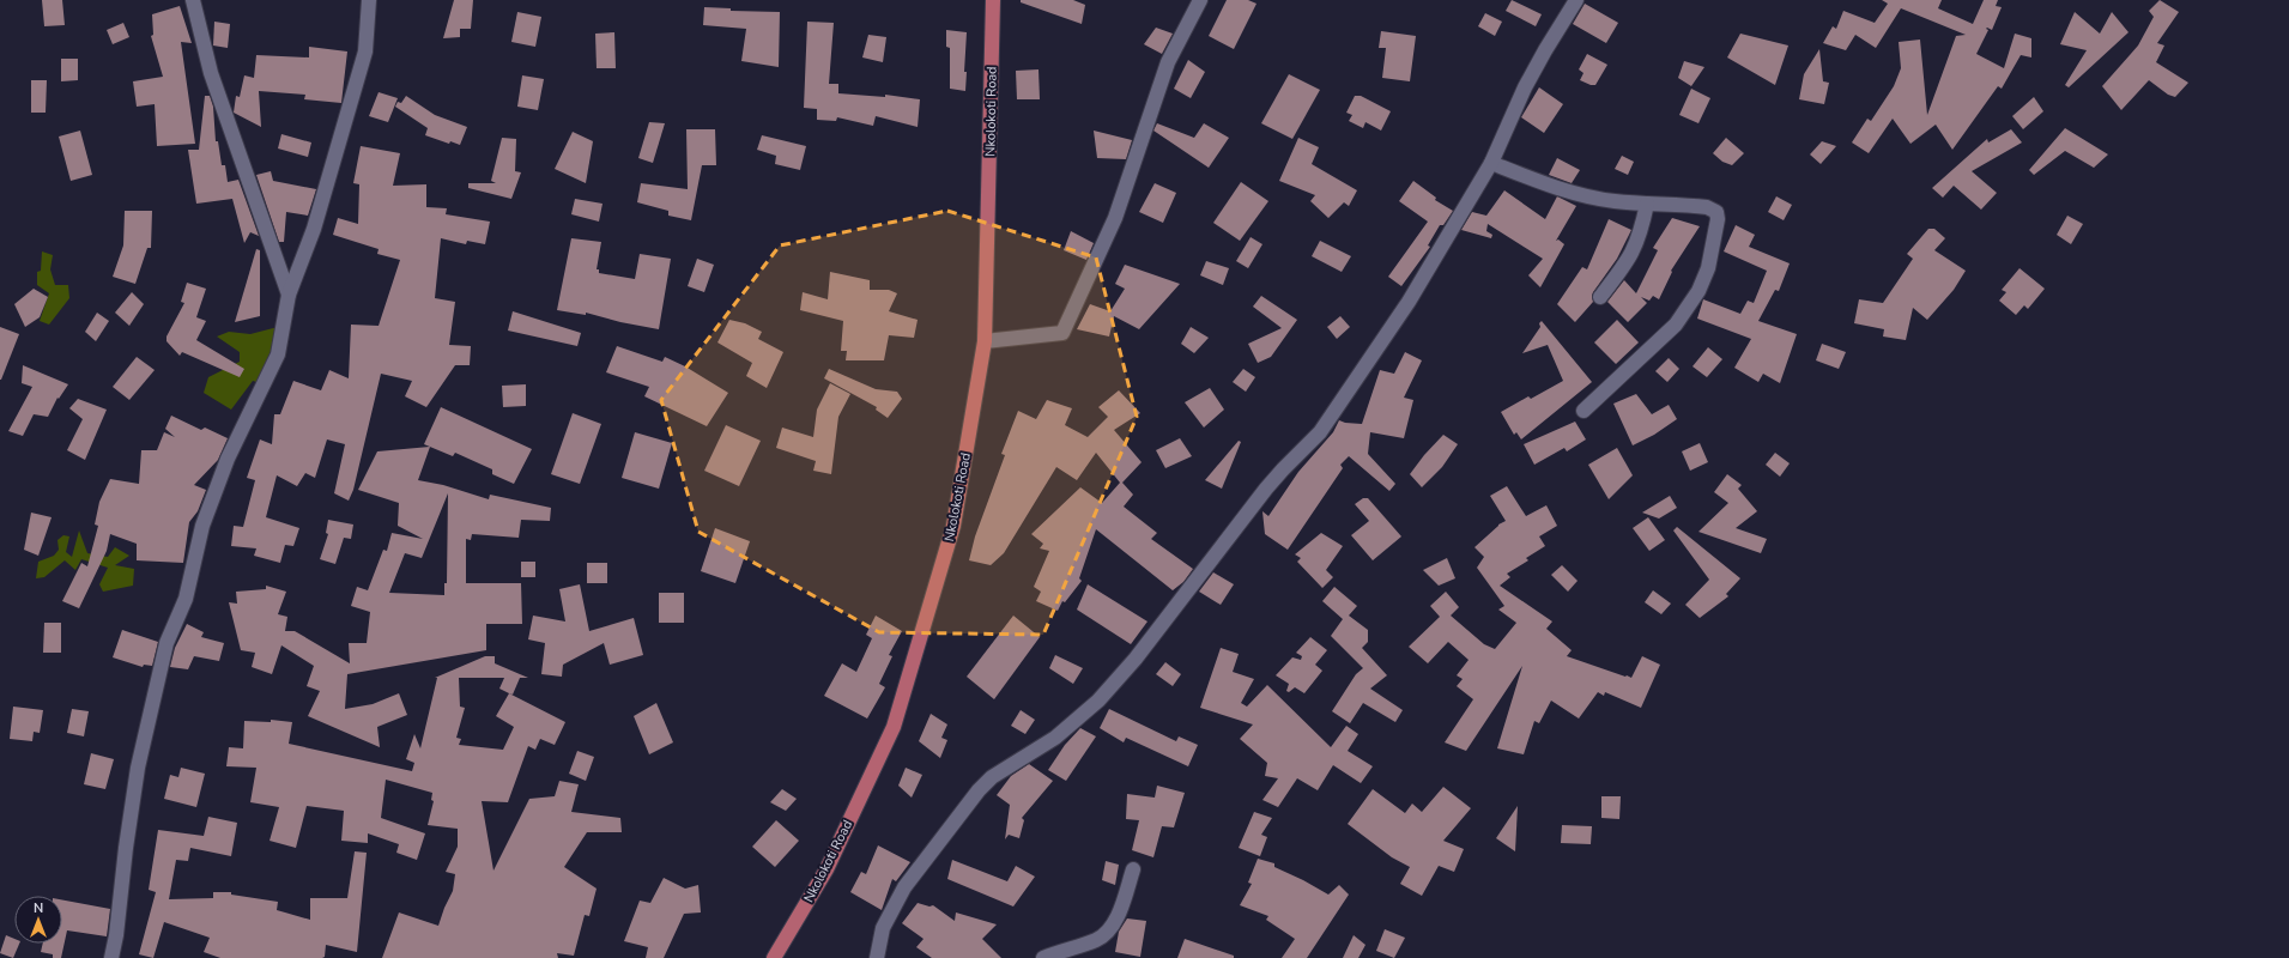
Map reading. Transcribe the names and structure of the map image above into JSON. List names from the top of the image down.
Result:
{
  "streets": {
    "main road": ["Nkolokoti Road"]
  },
  "north": "top"
}
